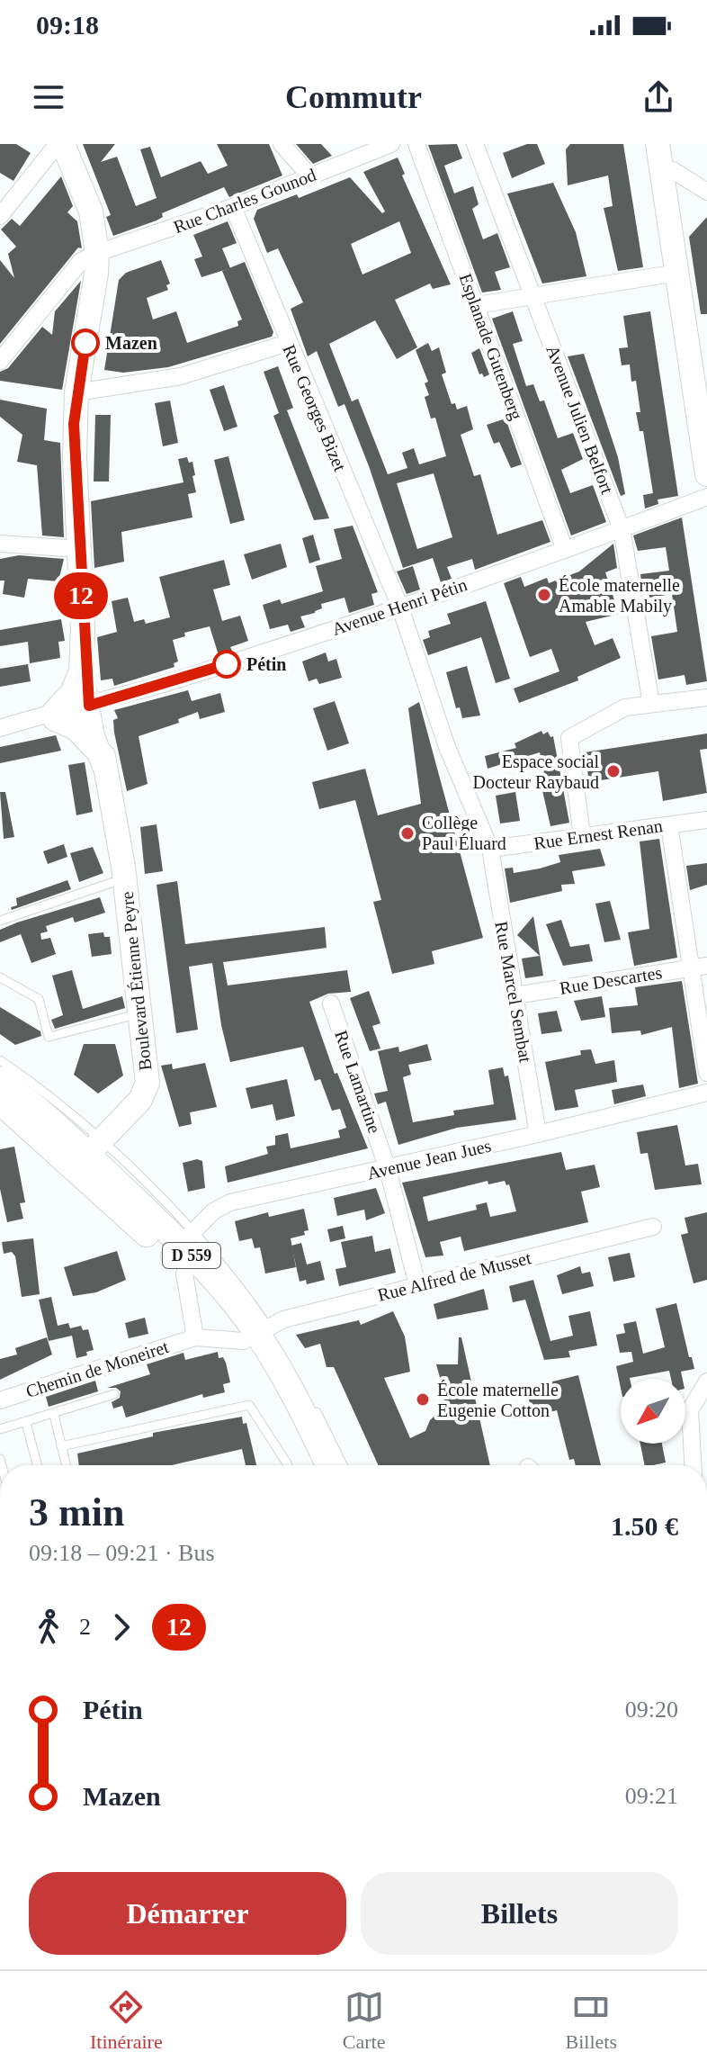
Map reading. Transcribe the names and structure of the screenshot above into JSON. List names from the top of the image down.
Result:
{
  "streets": {
    "main road": ["D 559"],
    "street": [
      "Rue Charles Gounod",
      "Esplanade Gutenberg",
      "Rue Georges Bizet",
      "Avenue Julien Belfort",
      "Avenue Henri Pétin",
      "Rue Ernest Renan",
      "Rue Descartes",
      "Boulevard Étienne Peyre",
      "Rue Marcel Sembat",
      "Rue Lamartine",
      "Avenue Jean Jues",
      "Rue Alfred de Musset",
      "Chemin de Moneiret"
    ]
  },
  "crossings": [
    ["Rue Charles Gounod", "Rue Georges Bizet"],
    ["Esplanade Gutenberg", "Avenue Henri Pétin"],
    ["Rue Georges Bizet", "Avenue Henri Pétin"],
    ["Rue Georges Bizet", "Rue Ernest Renan"],
    ["Rue Georges Bizet", "Rue Marcel Sembat"],
    ["Avenue Julien Belfort", "Avenue Henri Pétin"],
    ["Avenue Henri Pétin", "Boulevard Étienne Peyre"],
    ["Rue Ernest Renan", "Rue Marcel Sembat"],
    ["Rue Descartes", "Rue Marcel Sembat"],
    ["Boulevard Étienne Peyre", "D 559"],
    ["Rue Marcel Sembat", "Avenue Jean Jues"],
    ["Rue Lamartine", "Avenue Jean Jues"],
    ["Rue Lamartine", "Rue Alfred de Musset"],
    ["Avenue Jean Jues", "D 559"],
    ["D 559", "Rue Alfred de Musset"],
    ["D 559", "Chemin de Moneiret"],
    ["Rue Alfred de Musset", "Chemin de Moneiret"]
  ],
  "places": [
    "Mazen",
    "École maternelle Amable Mabily",
    "Pétin",
    "Espace social Docteur Raybaud",
    "Collège Paul Éluard",
    "École maternelle Eugenie Cotton"
  ],
  "lines": ["bus line 12"],
  "north": "bottom left",
  "page": {
    "status": "09:18",
    "header": "Commutr",
    "on_map": "12",
    "heading": ["3 min", "09:18 – 09:21 · Bus", "1.50 €"],
    "legs": ["2", "12"],
    "list": [
      {
        "name": "Pétin",
        "value": "09:20"
      },
      {
        "name": "Mazen",
        "value": "09:21"
      }
    ],
    "buttons": ["Démarrer", "Billets"],
    "tabs": ["Itinéraire", "Carte", "Billets"]
  }
}
